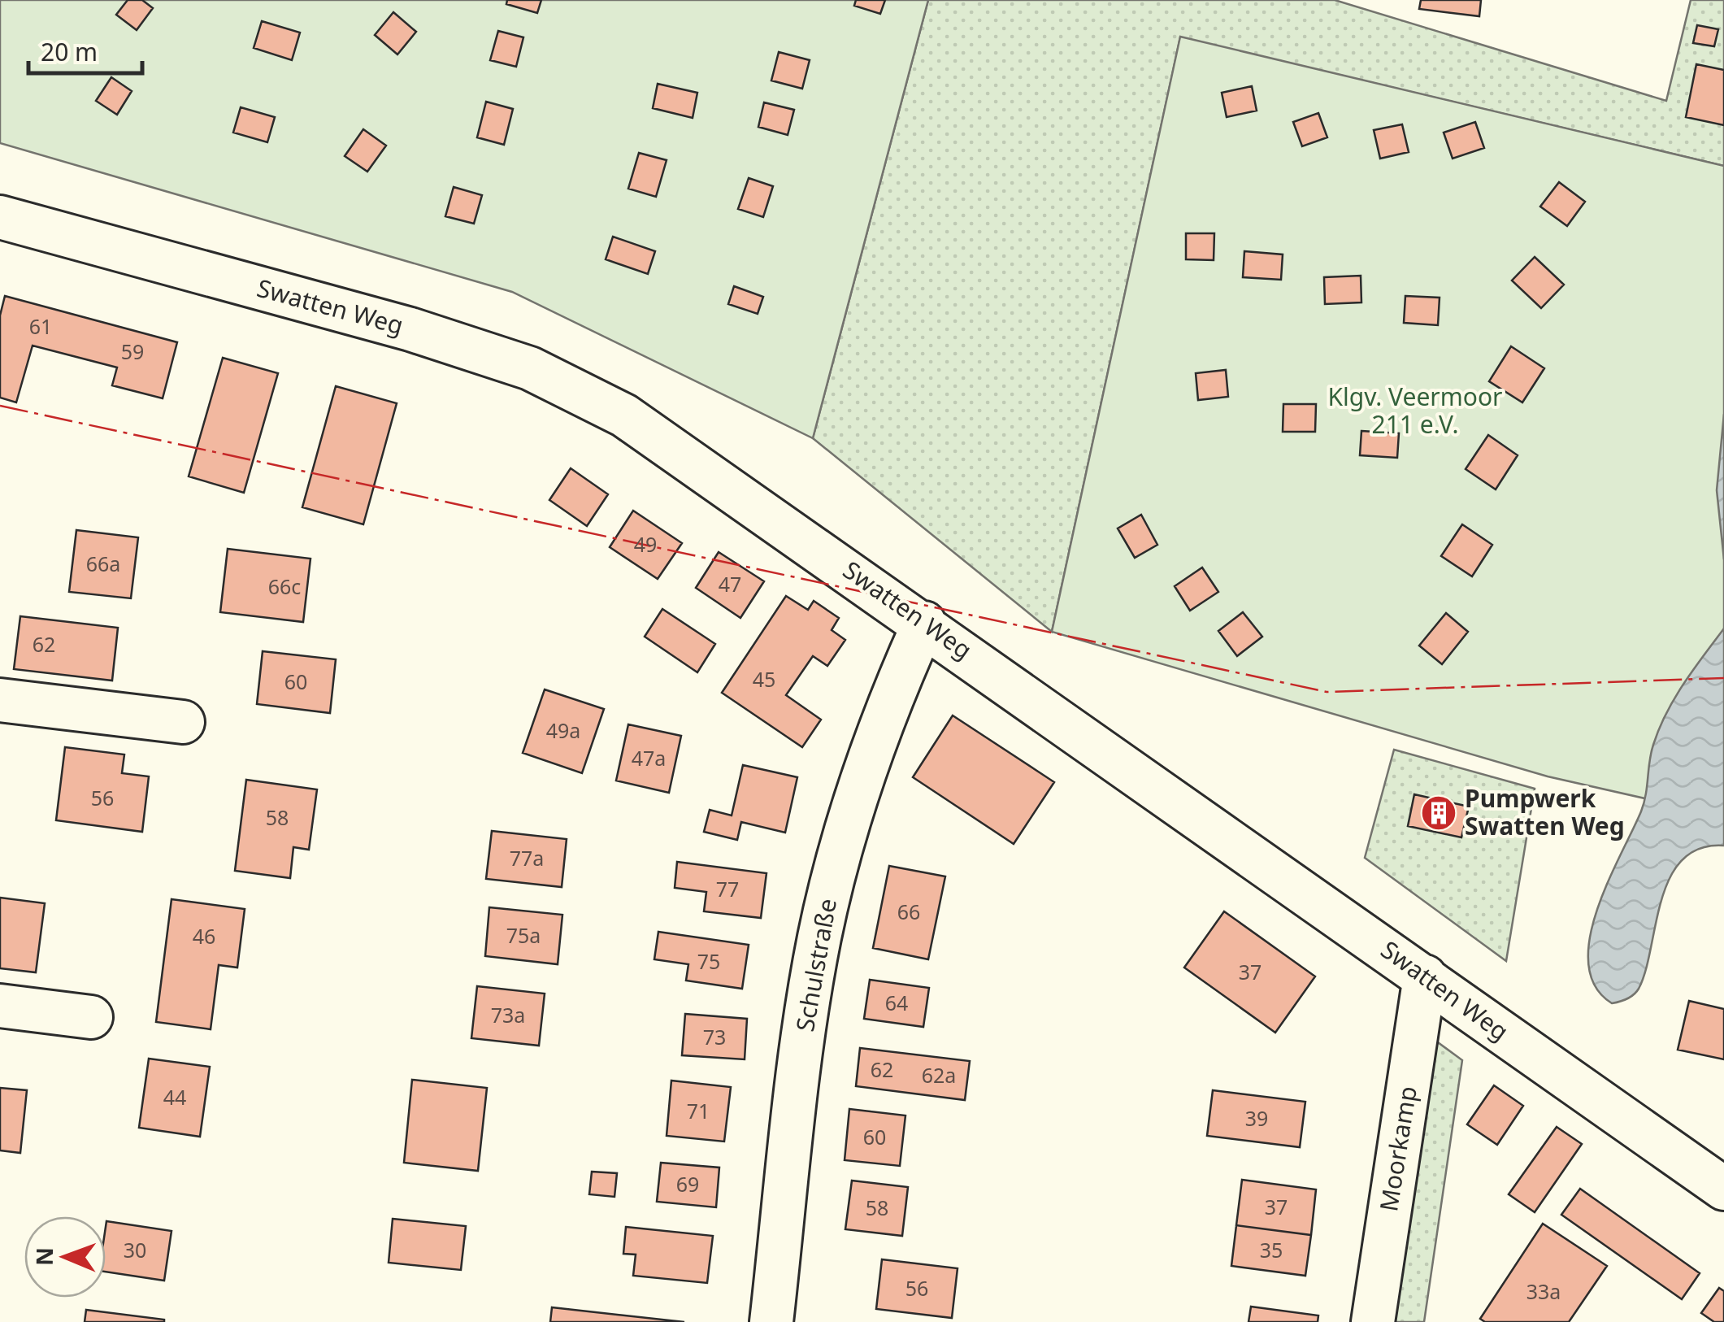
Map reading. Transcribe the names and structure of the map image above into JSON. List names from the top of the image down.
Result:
{
  "streets": {
    "street": ["Swatten Weg", "Schulstraße", "Moorkamp"]
  },
  "crossings": [
    ["Swatten Weg", "Schulstraße"],
    ["Swatten Weg", "Moorkamp"]
  ],
  "parks": ["Klgv. Veermoor 211 e.V."],
  "places": {
    "building": ["Pumpwerk Swatten Weg"]
  },
  "house_numbers": [
    "61",
    "59",
    "49",
    "66a",
    "47",
    "66c",
    "62",
    "45",
    "60",
    "49a",
    "47a",
    "56",
    "58",
    "77a",
    "77",
    "66",
    "75a",
    "46",
    "75",
    "37",
    "64",
    "73a",
    "73",
    "62",
    "62a",
    "44",
    "71",
    "39",
    "60",
    "69",
    "37",
    "58",
    "30",
    "35",
    "56",
    "33a"
  ],
  "scale_bar": "20 m",
  "north": "left"
}
